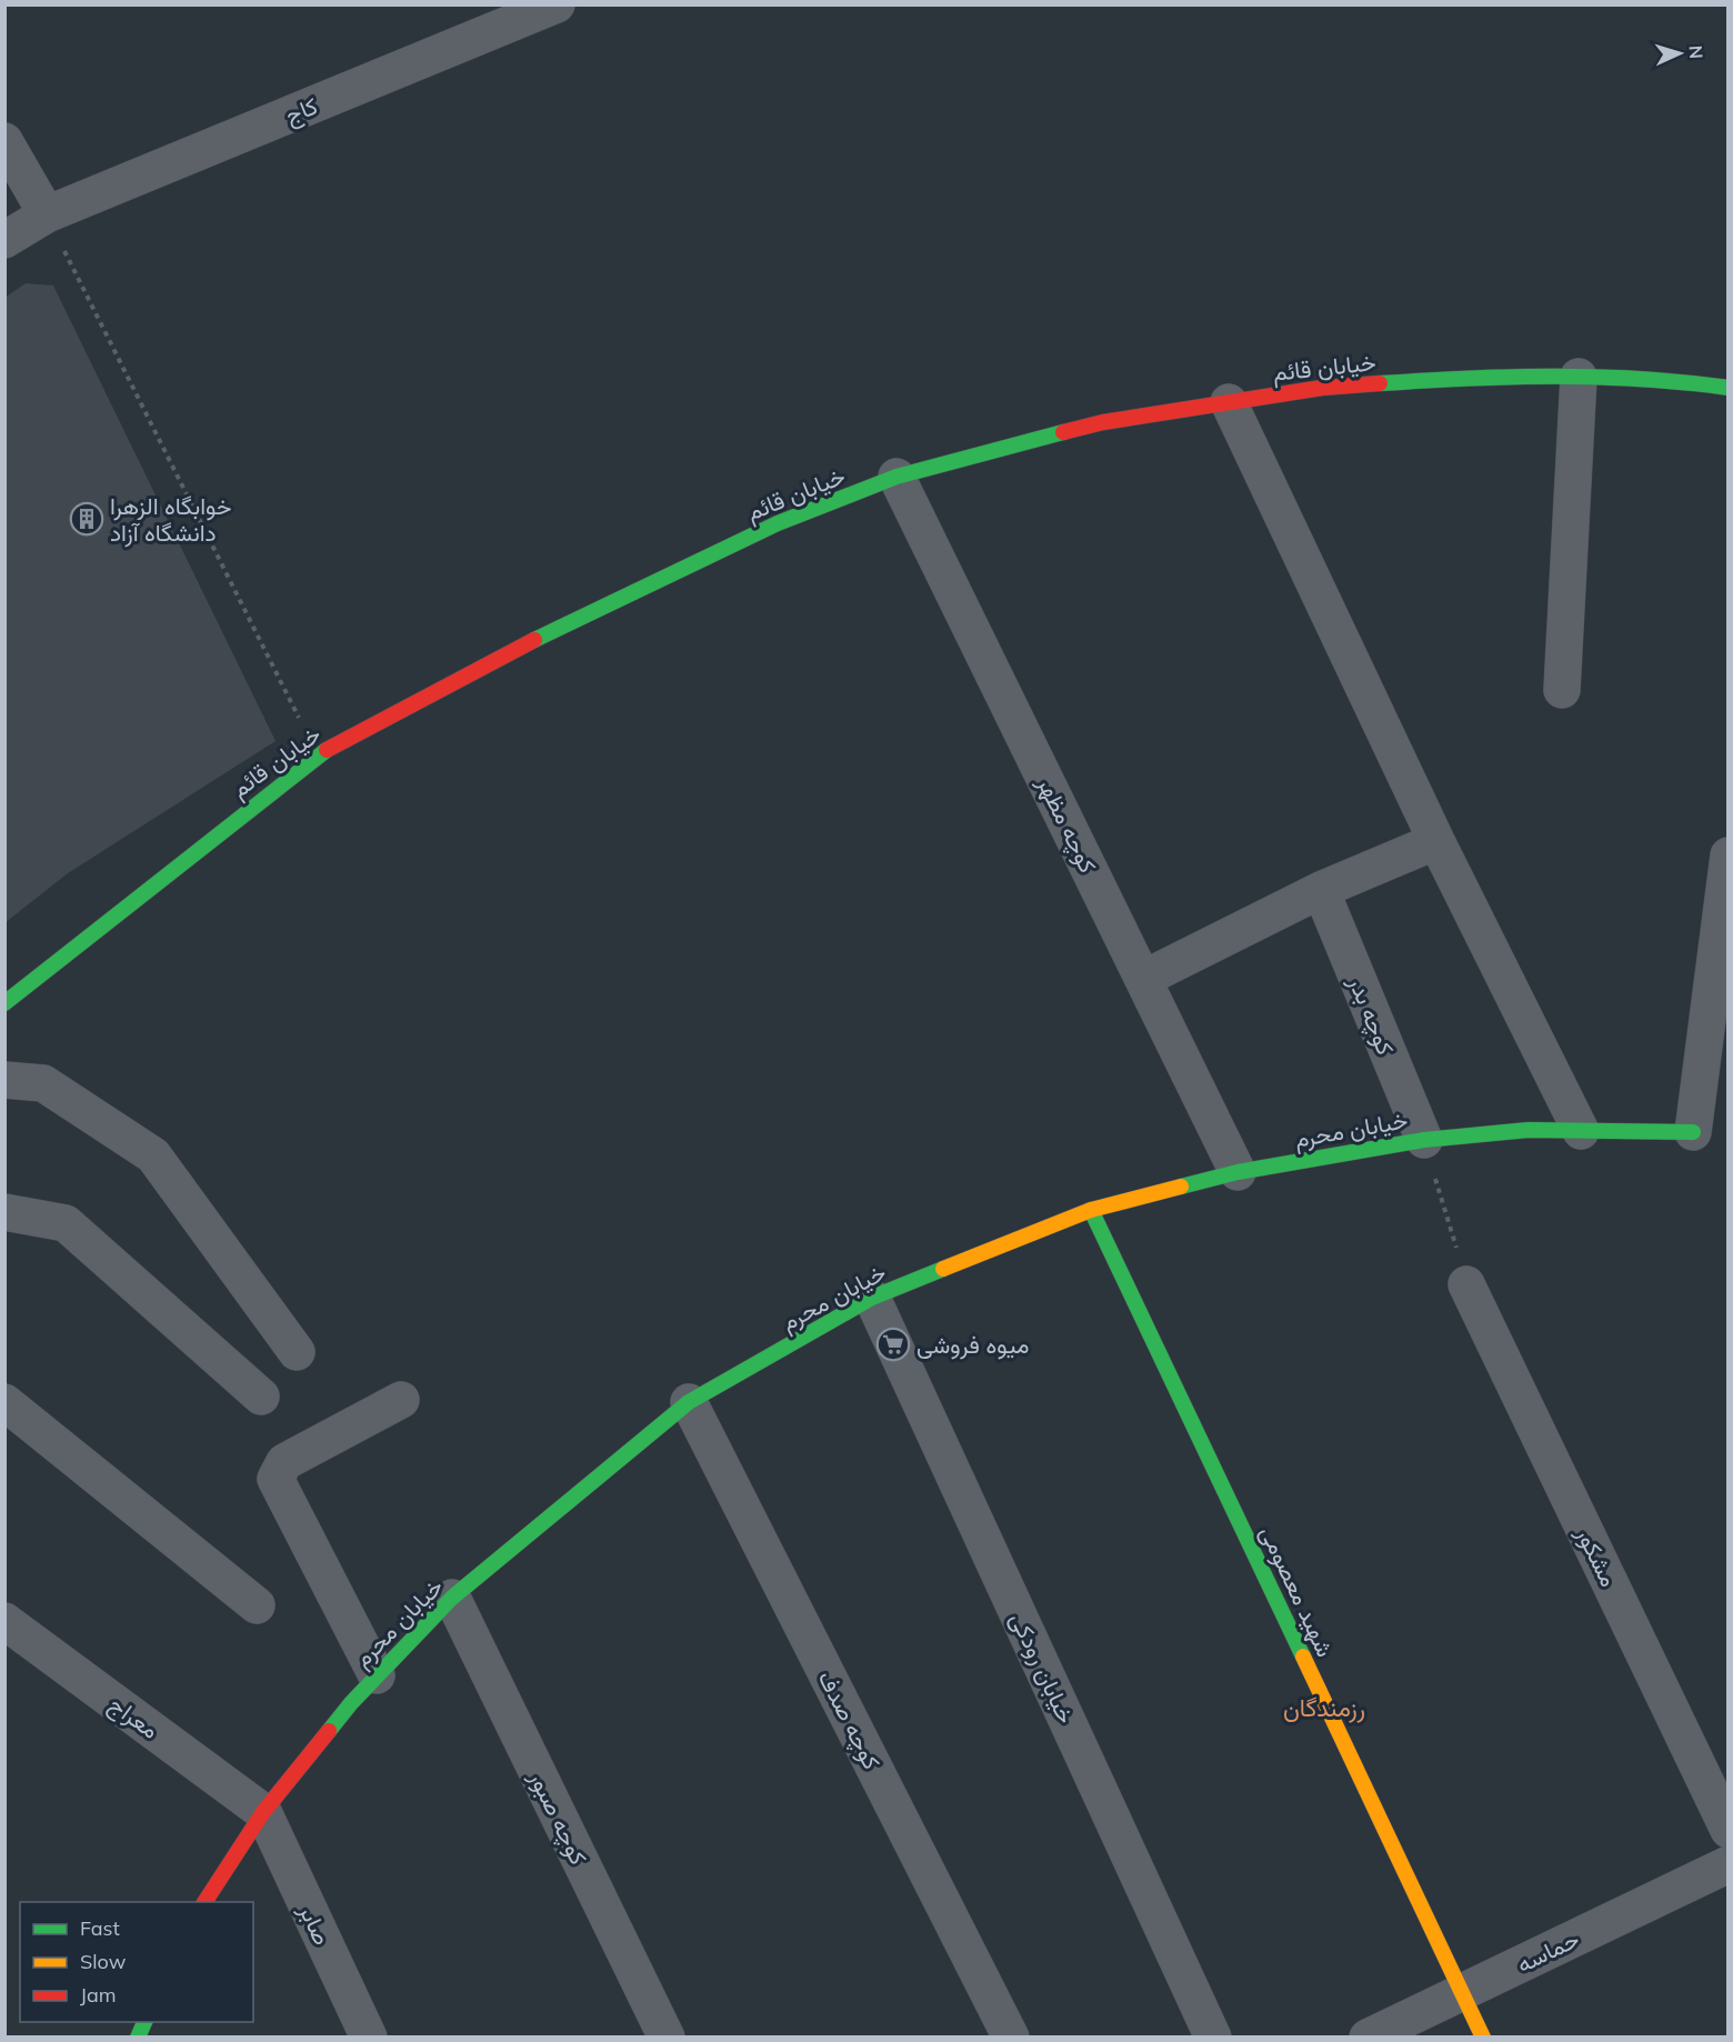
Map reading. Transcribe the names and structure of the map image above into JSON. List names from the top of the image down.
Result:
{
  "streets": {
    "street": [
      "کاج",
      "خیابان قائم",
      "کوچه مظهر",
      "کوچه بدر",
      "خیابان محرم",
      "مشکور",
      "شهید معصومی",
      "خیابان رودکی",
      "معراج",
      "کوچه صدف",
      "کوچه صبور",
      "صابر",
      "حماسه"
    ]
  },
  "crossings": [
    ["خیابان قائم", "کوچه مظهر"],
    ["کوچه مظهر", "خیابان محرم"],
    ["کوچه بدر", "خیابان محرم"],
    ["خیابان محرم", "شهید معصومی"],
    ["خیابان محرم", "خیابان رودکی"],
    ["خیابان محرم", "معراج"],
    ["خیابان محرم", "کوچه صدف"],
    ["خیابان محرم", "کوچه صبور"],
    ["خیابان محرم", "صابر"],
    ["شهید معصومی", "حماسه"],
    ["معراج", "صابر"]
  ],
  "districts": ["رزمندگان"],
  "places": {
    "building": ["خوابگاه الزهرا دانشگاه آزاد"],
    "supermarket": ["میوه فروشی"]
  },
  "legend": ["Fast", "Slow", "Jam"],
  "north": "right"
}
